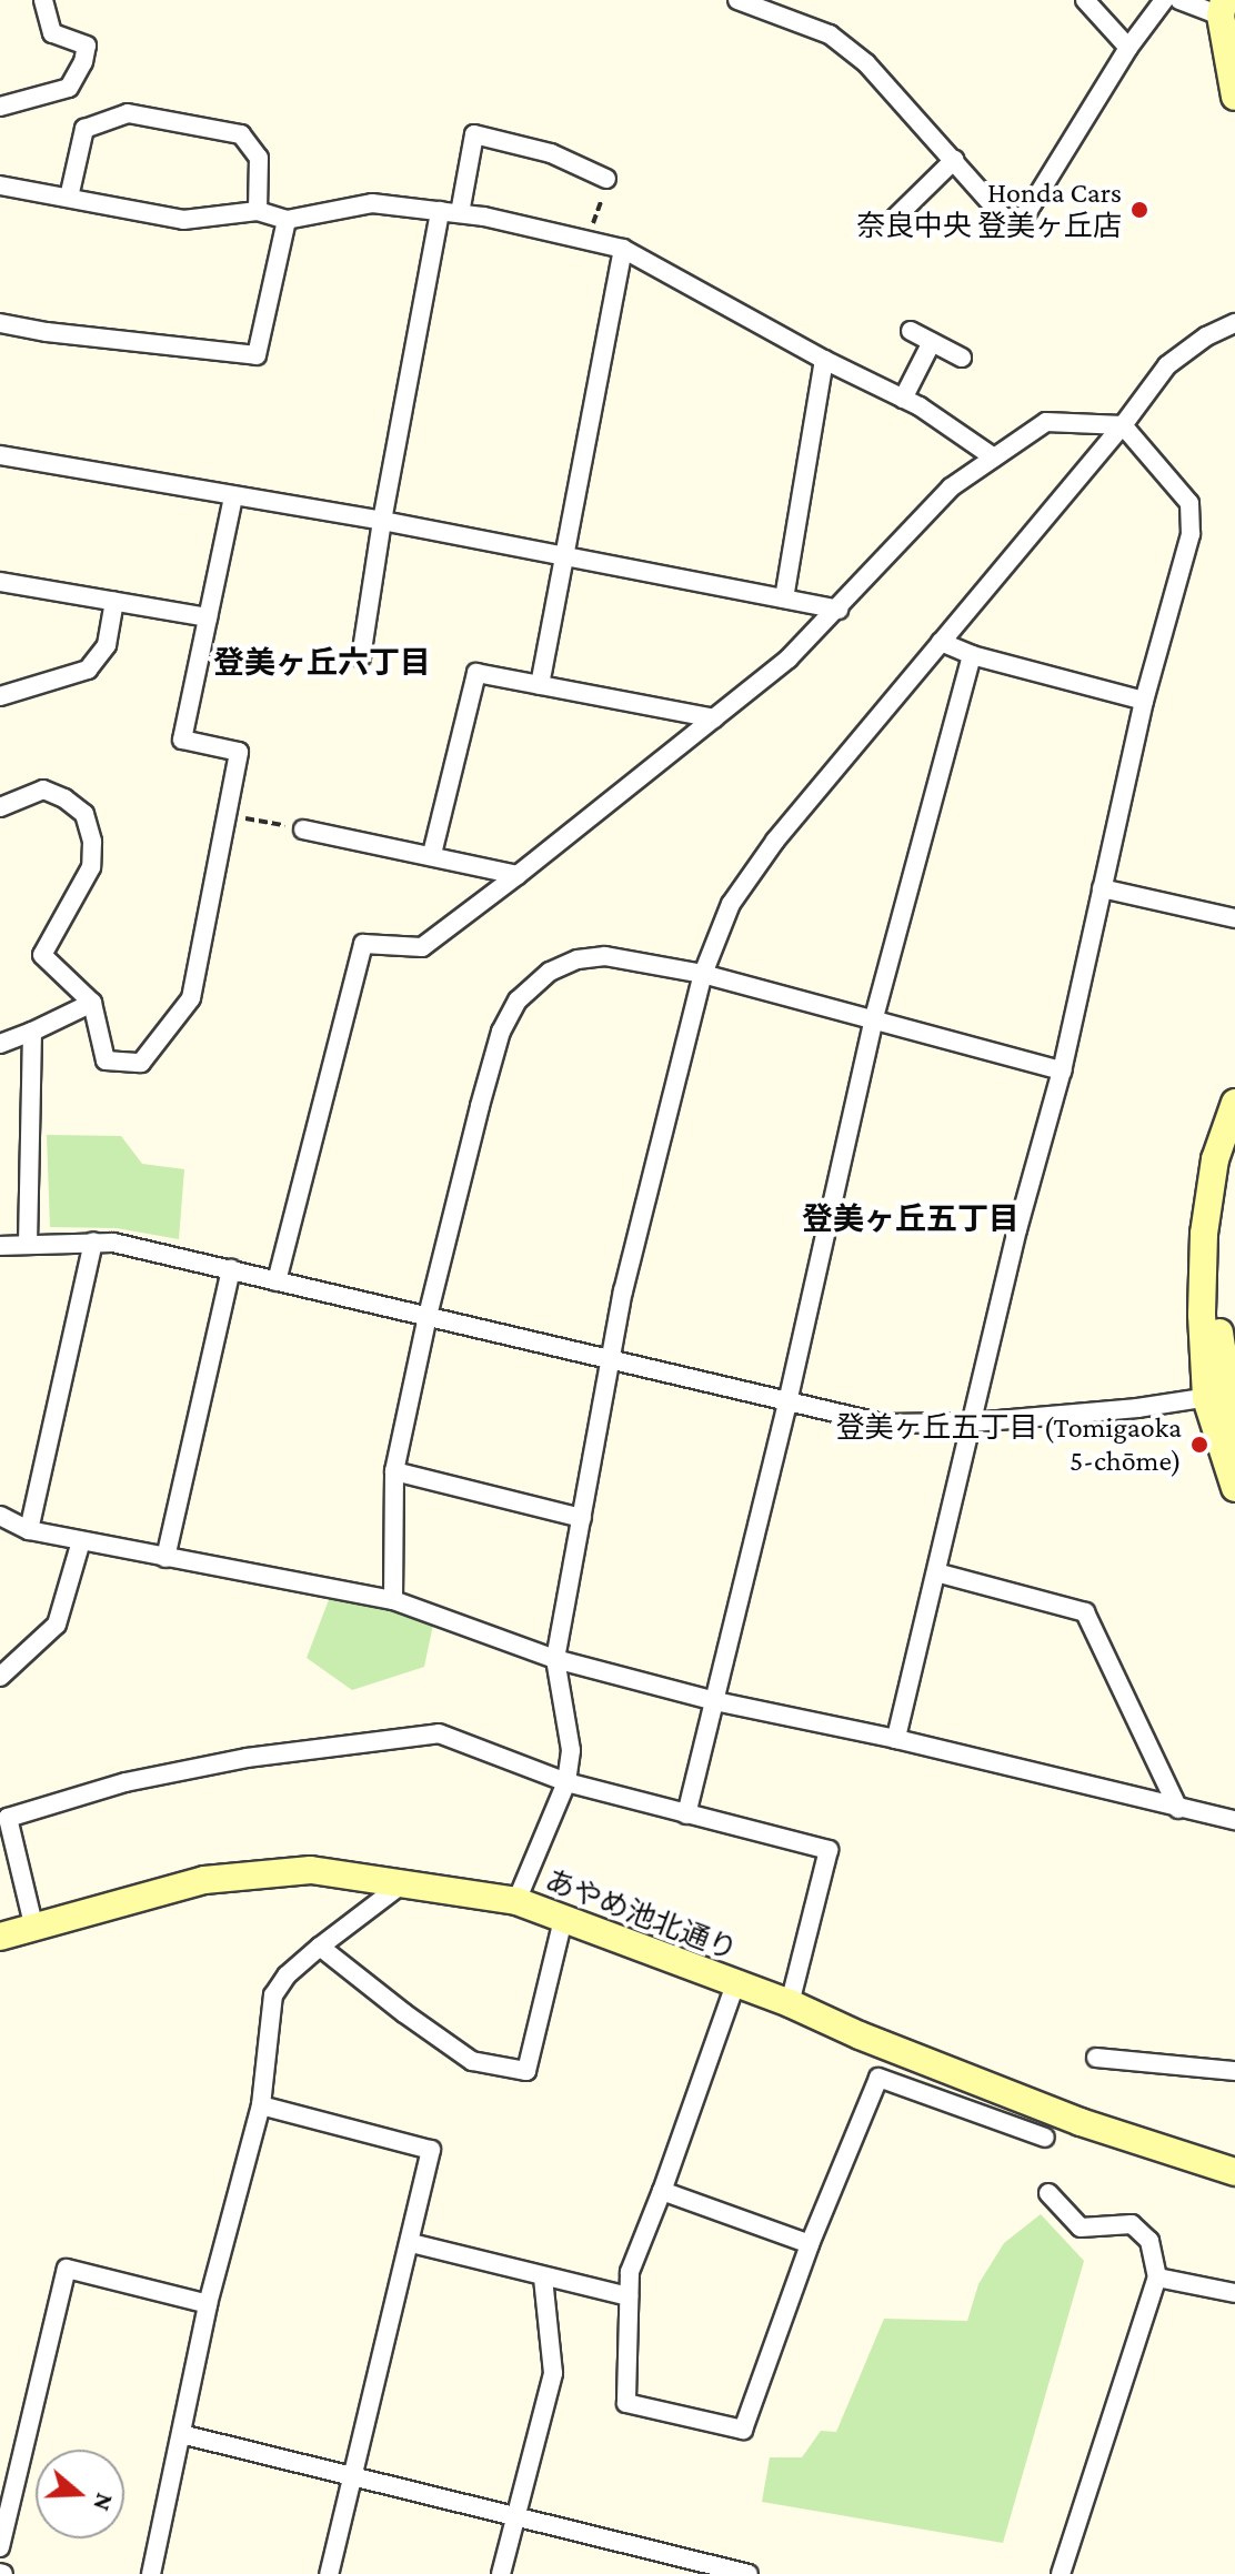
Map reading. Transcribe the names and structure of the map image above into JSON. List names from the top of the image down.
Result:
{
  "streets": {
    "street": ["あやめ池北通り"]
  },
  "districts": ["登美ヶ丘六丁目", "登美ヶ丘五丁目"],
  "places": ["Honda Cars 奈良中央 登美ヶ丘店", "登美ヶ丘五丁目 (Tomigaoka 5-chōme)"],
  "north": "right"
}
